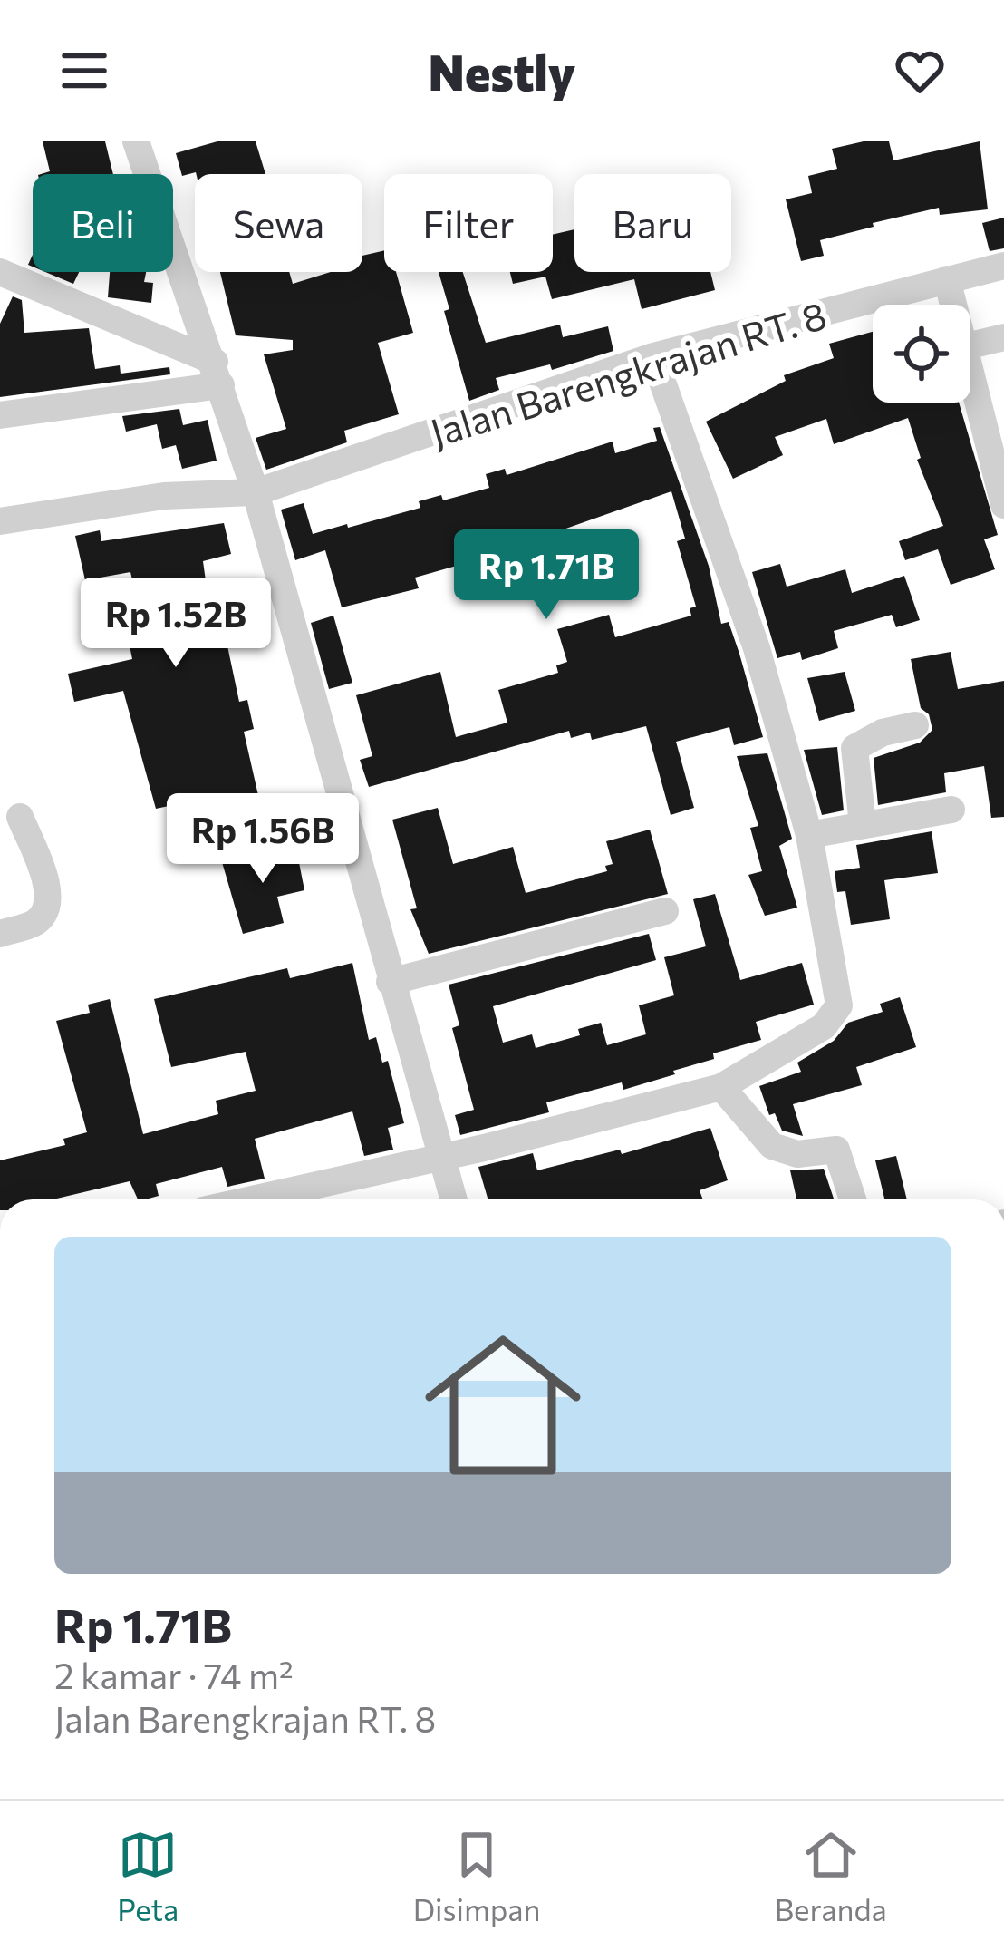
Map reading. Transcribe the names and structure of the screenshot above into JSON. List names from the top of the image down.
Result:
{
  "streets": {
    "street": ["Jalan Barengkrajan RT. 8"]
  },
  "page": {
    "header": "Nestly",
    "chip": [
      "Beli",
      "Sewa",
      "Filter",
      "Baru"
    ],
    "price": ["Rp 1.71B", "Rp 1.52B", "Rp 1.56B"],
    "list": [
      {
        "name": "Rp 1.71B",
        "note": "2 kamar · 74 m² · Jalan Barengkrajan RT. 8"
      }
    ],
    "tabs": ["Peta", "Disimpan", "Beranda"]
  }
}
